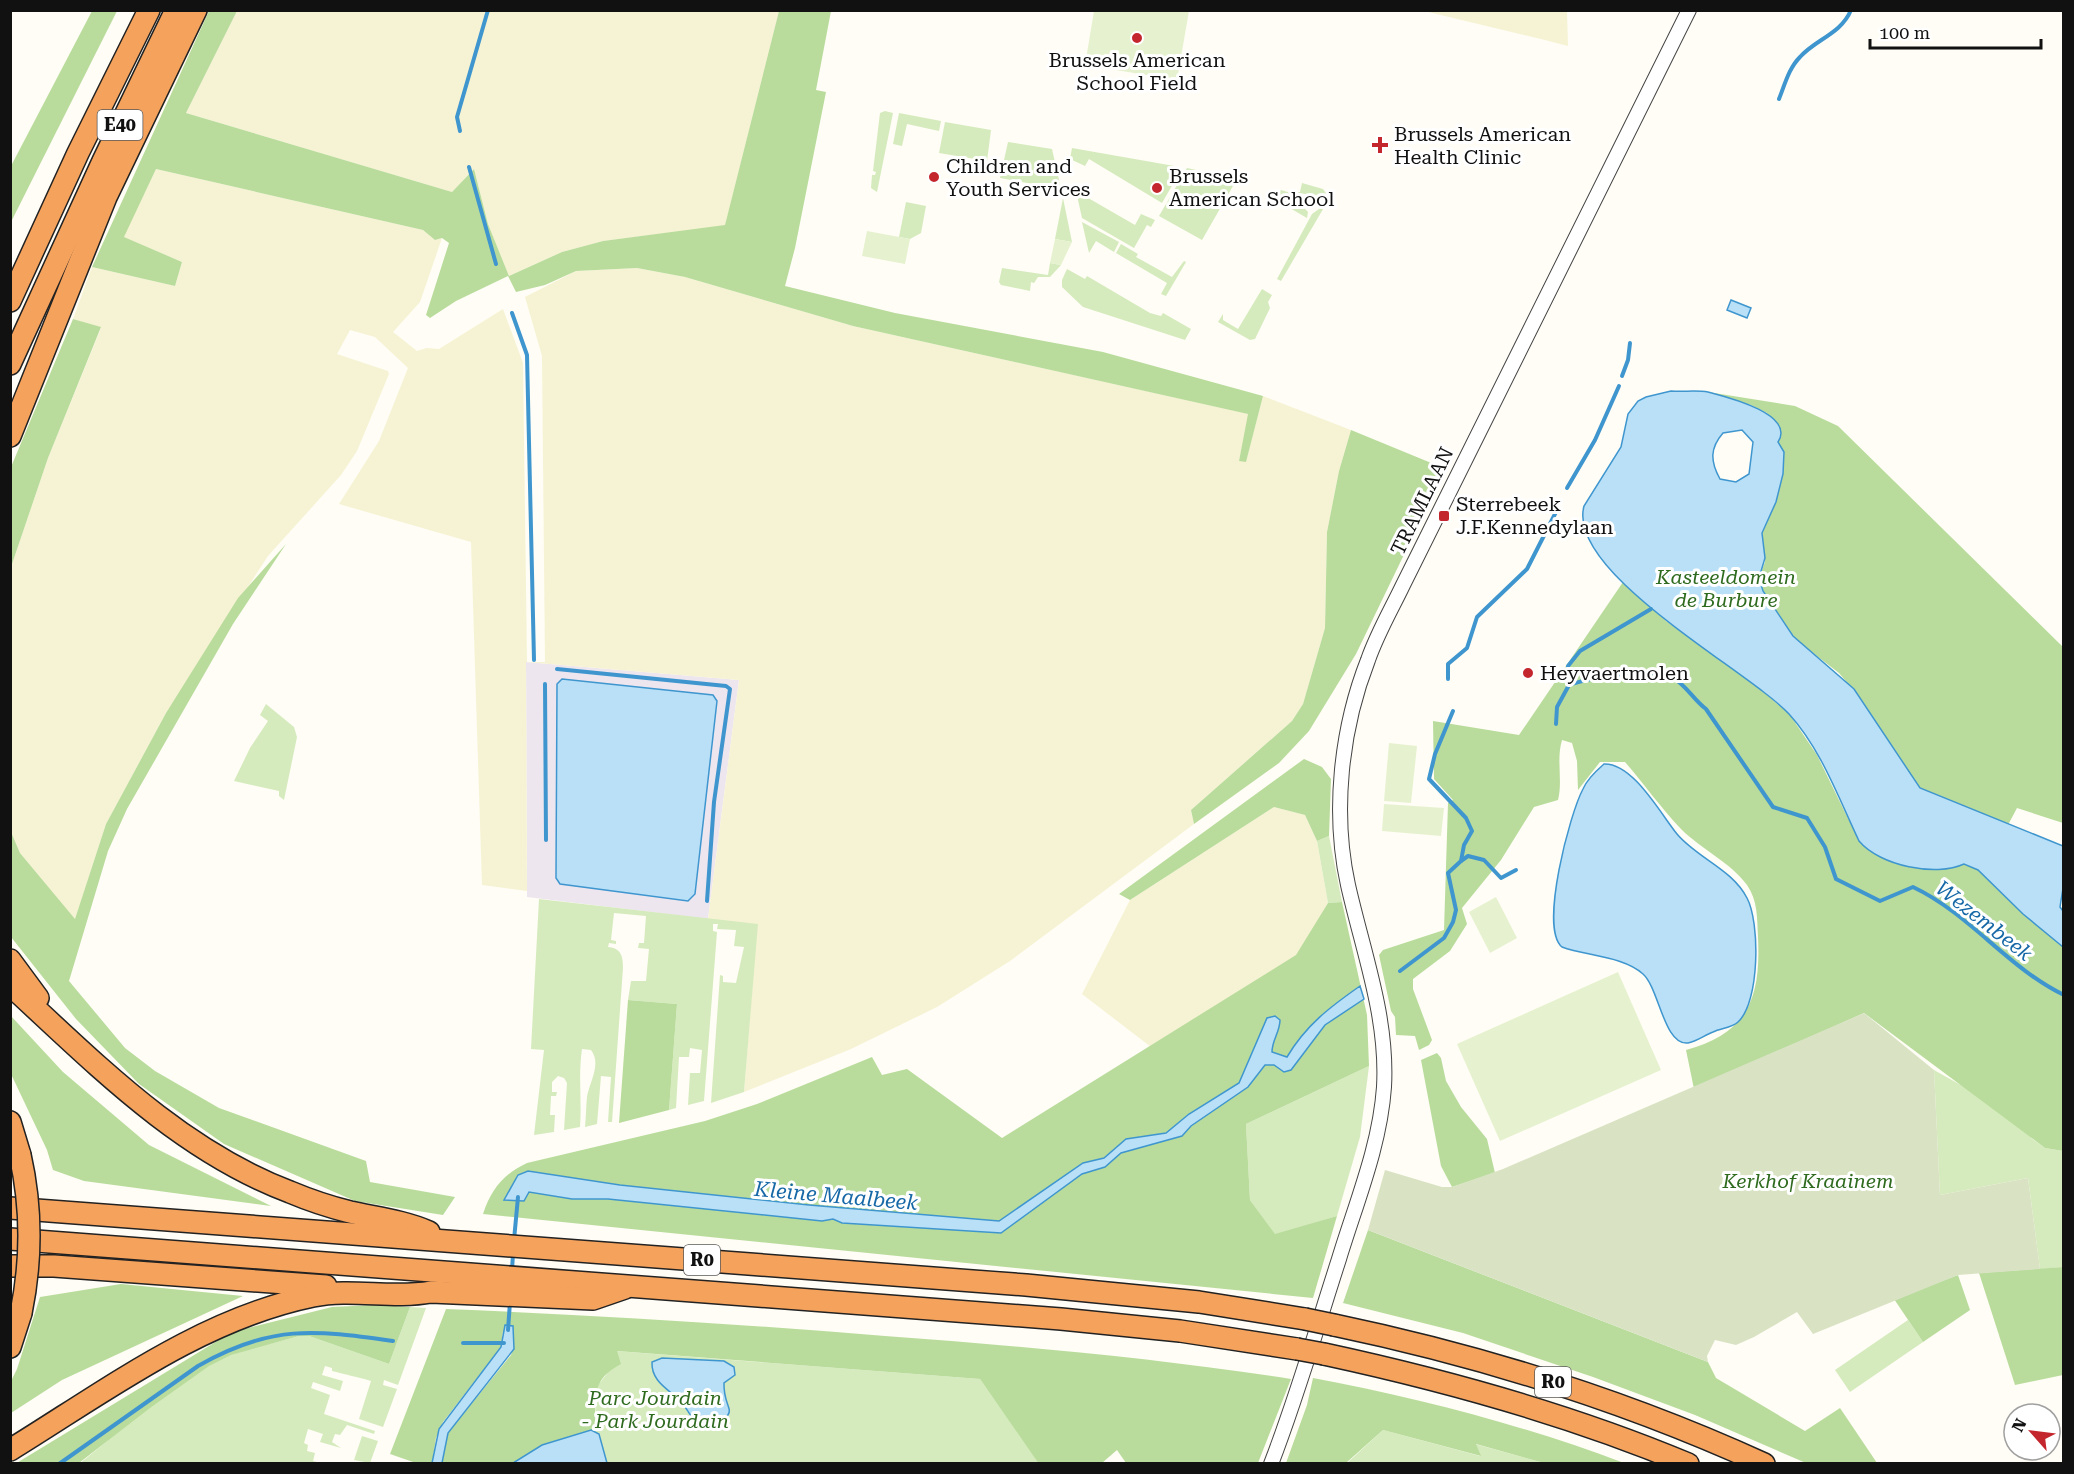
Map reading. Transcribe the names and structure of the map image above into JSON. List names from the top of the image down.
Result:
{
  "streets": {
    "highway": ["E40", "R0"],
    "street": ["TRAMLAAN"]
  },
  "water": ["Wezembeek", "Kleine Maalbeek"],
  "parks": ["Kasteeldomein de Burbure", "Kerkhof Kraainem", "Parc Jourdain - Park Jourdain"],
  "places": {
    "other": [
      "Brussels American School Field",
      "Children and Youth Services",
      "Brussels American School",
      "Heyvaertmolen"
    ],
    "health": ["Brussels American Health Clinic"],
    "transit": ["Sterrebeek J.F.Kennedylaan"]
  },
  "scale_bar": "100 m",
  "north": "top left"
}
